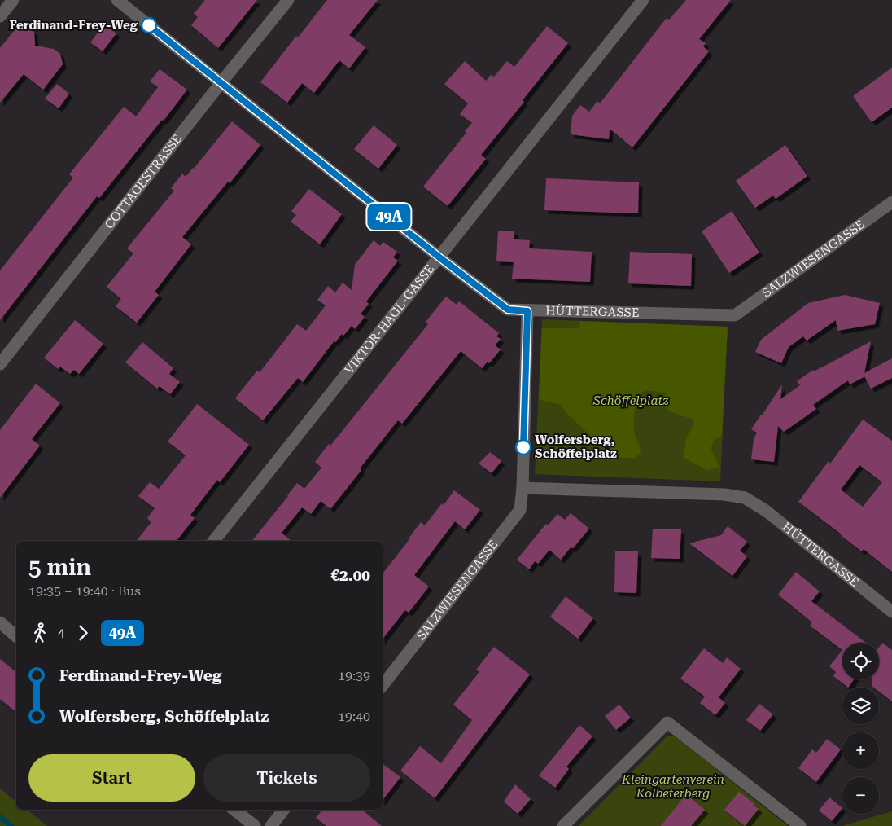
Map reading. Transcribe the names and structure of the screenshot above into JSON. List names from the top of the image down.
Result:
{
  "streets": {
    "street": [
      "COTTAGESTRASSE",
      "SALZWIESENGASSE",
      "HÜTTERGASSE",
      "VIKTOR-HAGL-GASSE"
    ]
  },
  "crossings": [
    ["COTTAGESTRASSE", "HÜTTERGASSE"],
    ["SALZWIESENGASSE", "HÜTTERGASSE"],
    ["HÜTTERGASSE", "VIKTOR-HAGL-GASSE"]
  ],
  "parks": ["Schöffelplatz", "Kleingartenverein Kolbeterberg"],
  "places": ["Ferdinand-Frey-Weg", "Wolfersberg, Schöffelplatz"],
  "lines": ["bus line 49A"],
  "page": {
    "on_map": "49A",
    "heading": ["5 min", "19:35 – 19:40 · Bus", "€2.00"],
    "legs": ["4", "49A"],
    "map_buttons": ["+", "−"],
    "list": [
      {
        "name": "Ferdinand-Frey-Weg",
        "value": "19:39"
      },
      {
        "name": "Wolfersberg, Schöffelplatz",
        "value": "19:40"
      }
    ],
    "buttons": ["Start", "Tickets"]
  }
}
